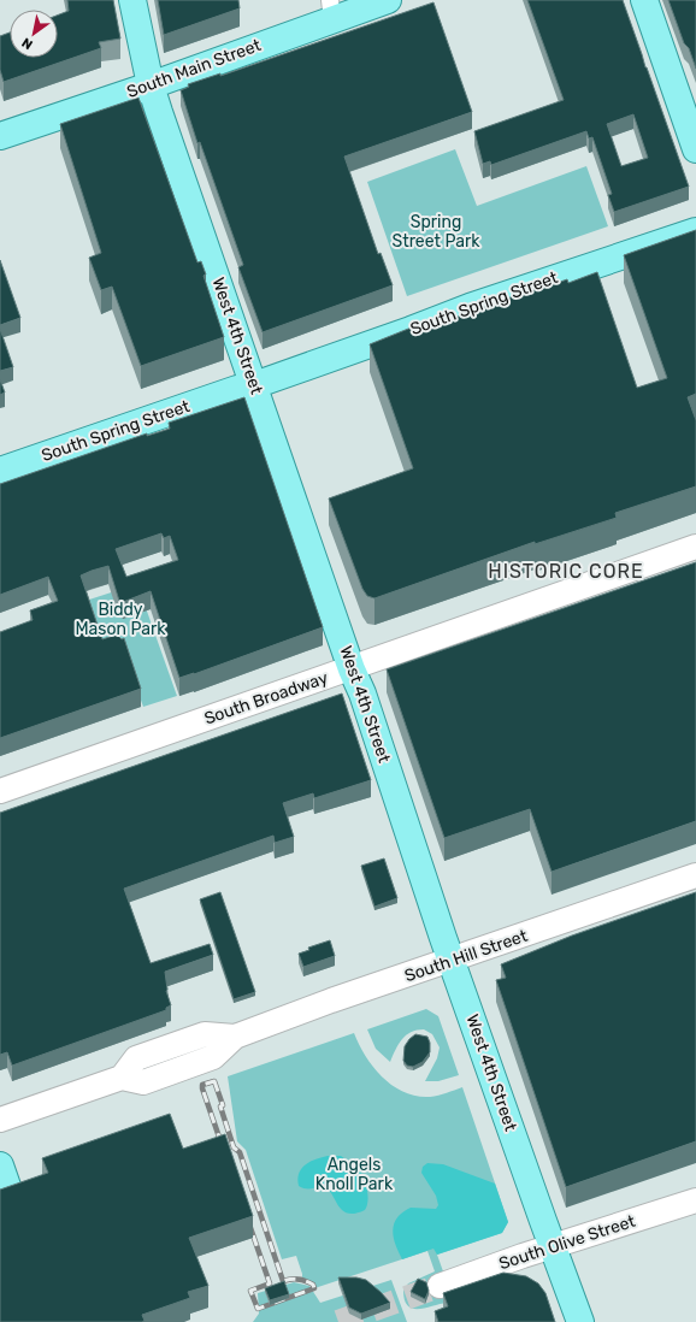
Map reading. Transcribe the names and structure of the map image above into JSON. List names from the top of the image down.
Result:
{
  "streets": {
    "main road": [
      "South Main Street",
      "South Spring Street",
      "West 4th Street",
      "South Broadway",
      "South Hill Street",
      "South Olive Street"
    ]
  },
  "crossings": [
    ["South Main Street", "West 4th Street"],
    ["South Spring Street", "West 4th Street"],
    ["West 4th Street", "South Broadway"],
    ["West 4th Street", "South Hill Street"],
    ["West 4th Street", "South Olive Street"]
  ],
  "districts": ["HISTORIC CORE"],
  "parks": ["Spring Street Park", "Biddy Mason Park", "Angels Knoll Park"],
  "north": "bottom left"
}
